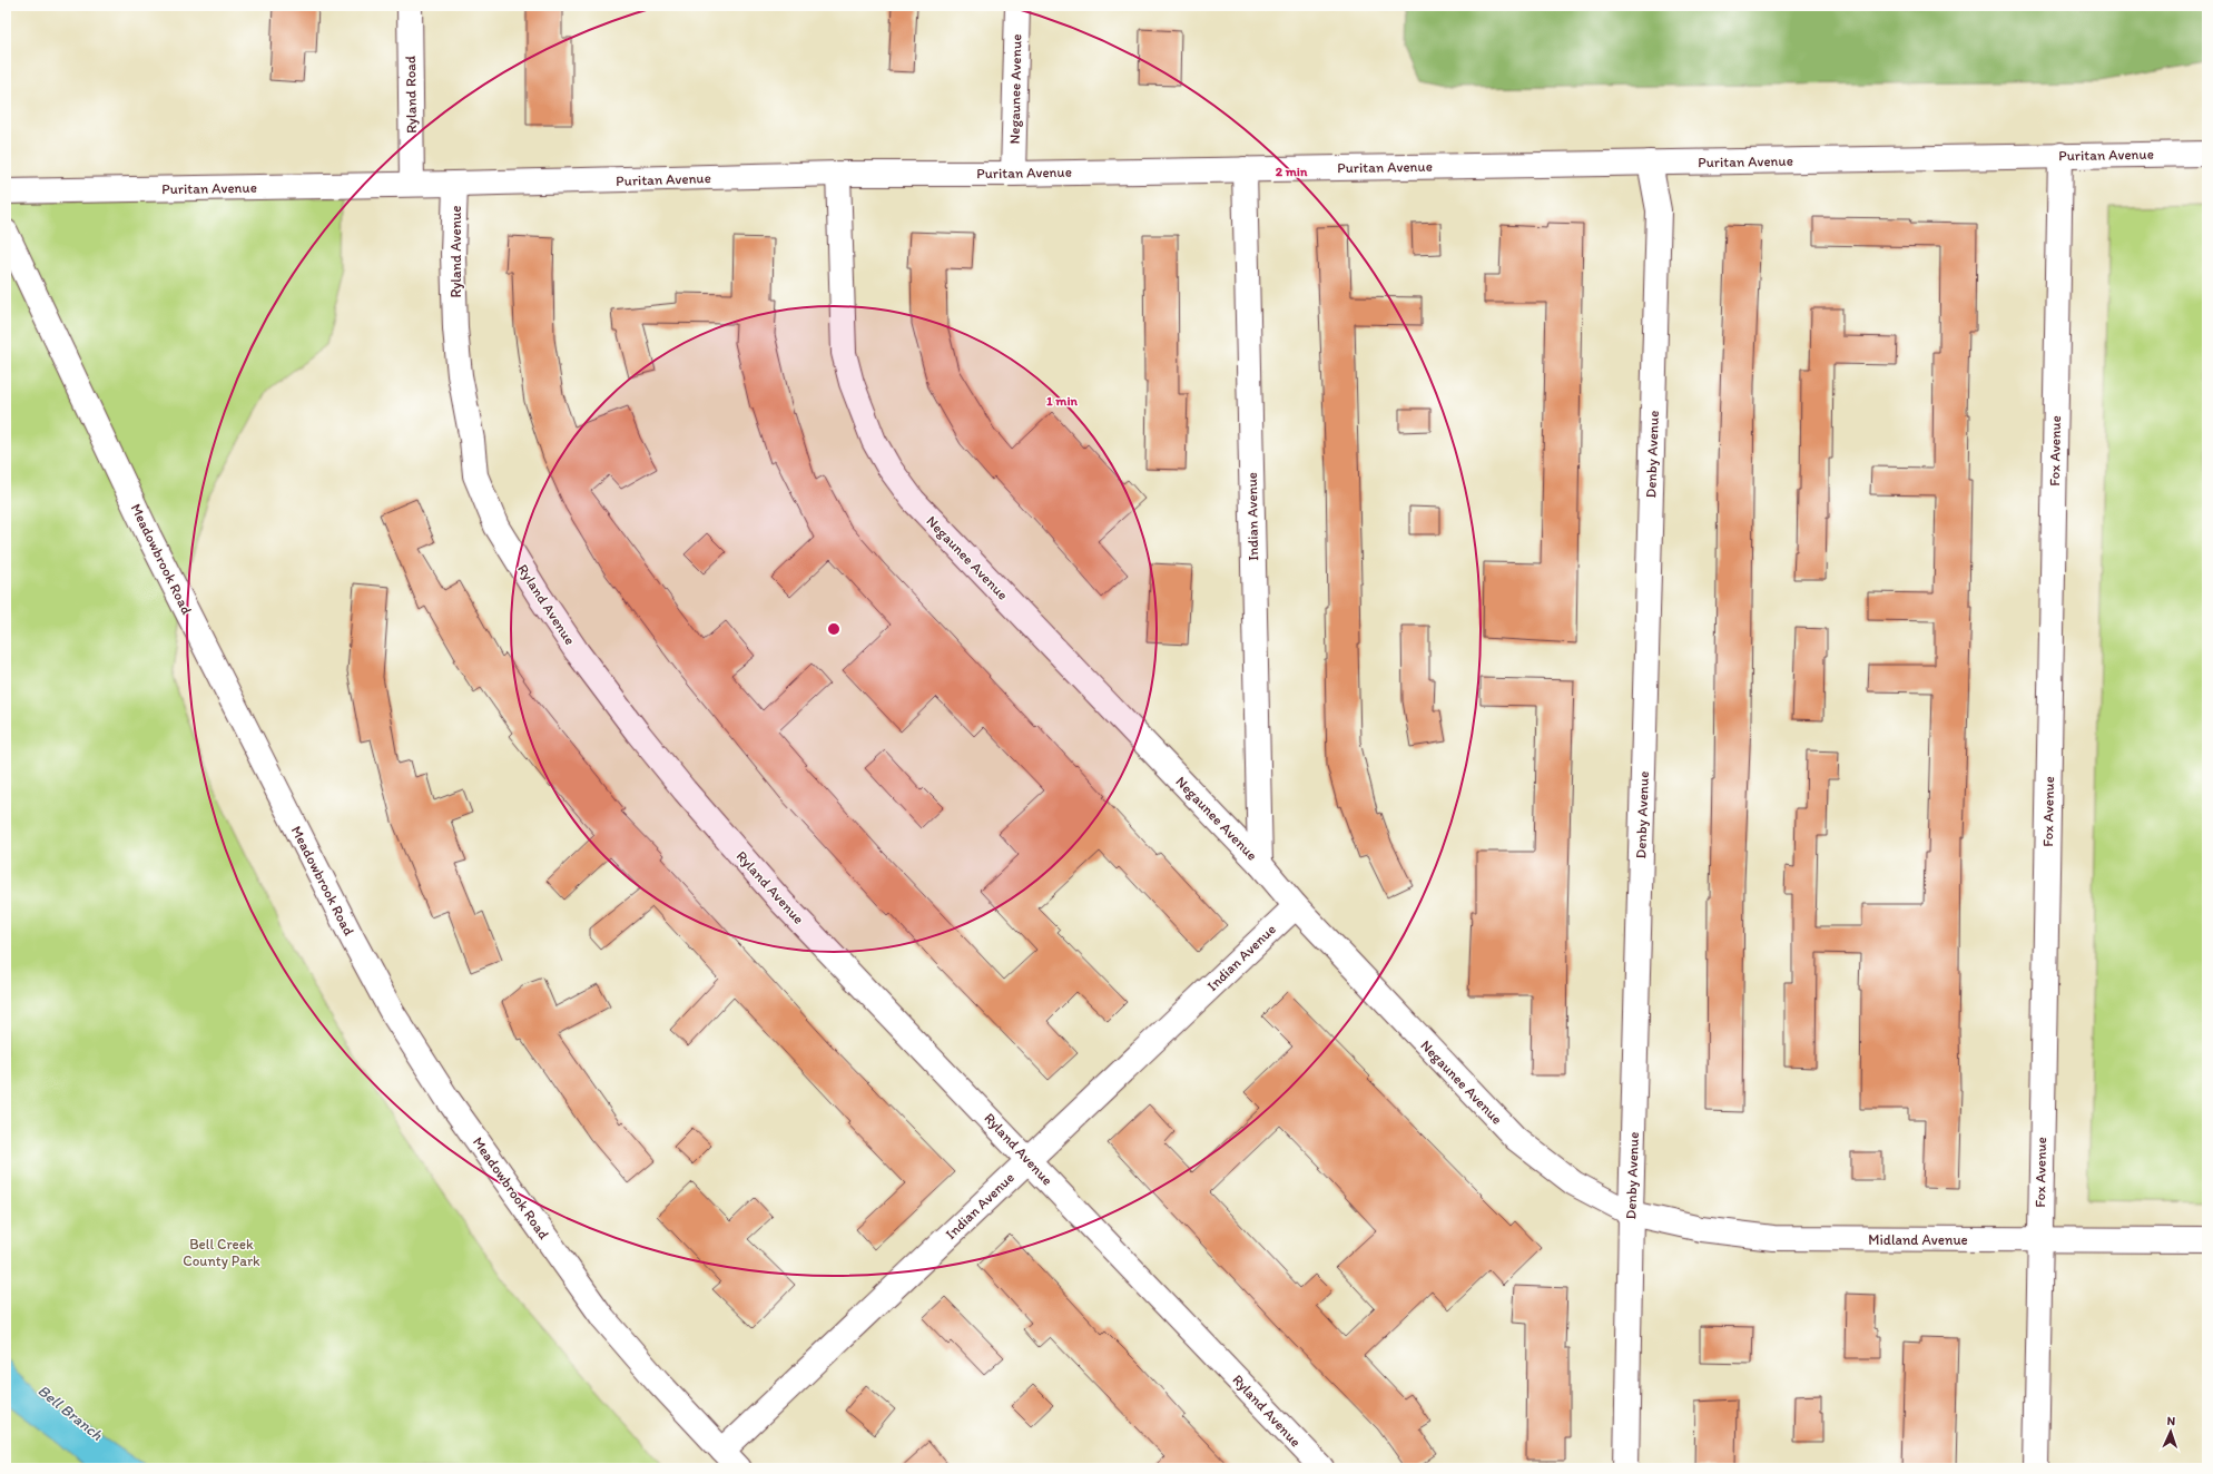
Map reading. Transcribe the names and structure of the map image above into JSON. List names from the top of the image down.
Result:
{
  "streets": {
    "street": [
      "Negaunee Avenue",
      "Ryland Road",
      "Puritan Avenue",
      "Ryland Avenue",
      "Fox Avenue",
      "Denby Avenue",
      "Indian Avenue",
      "Meadowbrook Road",
      "Midland Avenue"
    ]
  },
  "crossings": [
    ["Negaunee Avenue", "Puritan Avenue"],
    ["Negaunee Avenue", "Denby Avenue"],
    ["Negaunee Avenue", "Indian Avenue"],
    ["Negaunee Avenue", "Midland Avenue"],
    ["Ryland Road", "Puritan Avenue"],
    ["Puritan Avenue", "Ryland Avenue"],
    ["Puritan Avenue", "Fox Avenue"],
    ["Puritan Avenue", "Denby Avenue"],
    ["Puritan Avenue", "Indian Avenue"],
    ["Ryland Avenue", "Indian Avenue"],
    ["Fox Avenue", "Midland Avenue"],
    ["Denby Avenue", "Midland Avenue"],
    ["Indian Avenue", "Meadowbrook Road"]
  ],
  "water": ["Bell Branch"],
  "parks": ["Bell Creek County Park"],
  "north": "top",
  "rings": ["2 min", "1 min"]
}
